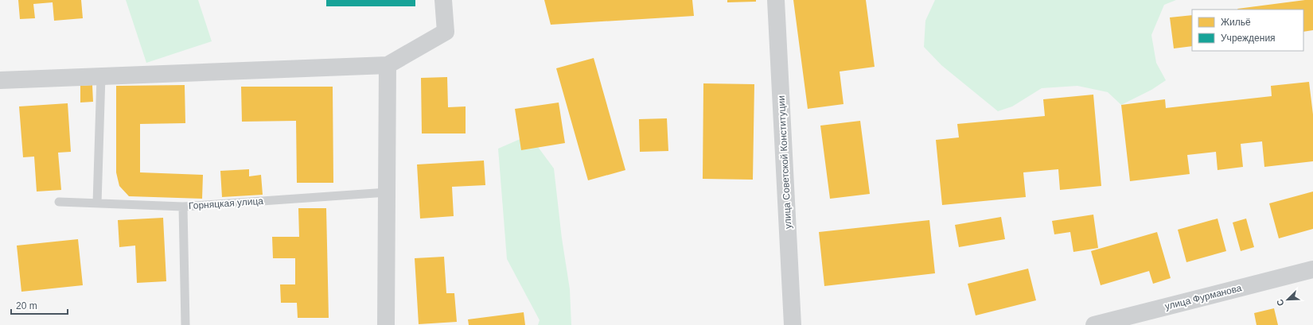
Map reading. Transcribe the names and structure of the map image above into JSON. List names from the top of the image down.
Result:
{
  "streets": {
    "street": ["улица Советской Конституции", "улица Фурманова"],
    "lane": ["Горняцкая улица"]
  },
  "legend": ["Жильё", "Учреждения"],
  "scale_bar": "20 m",
  "north": "bottom left"
}
